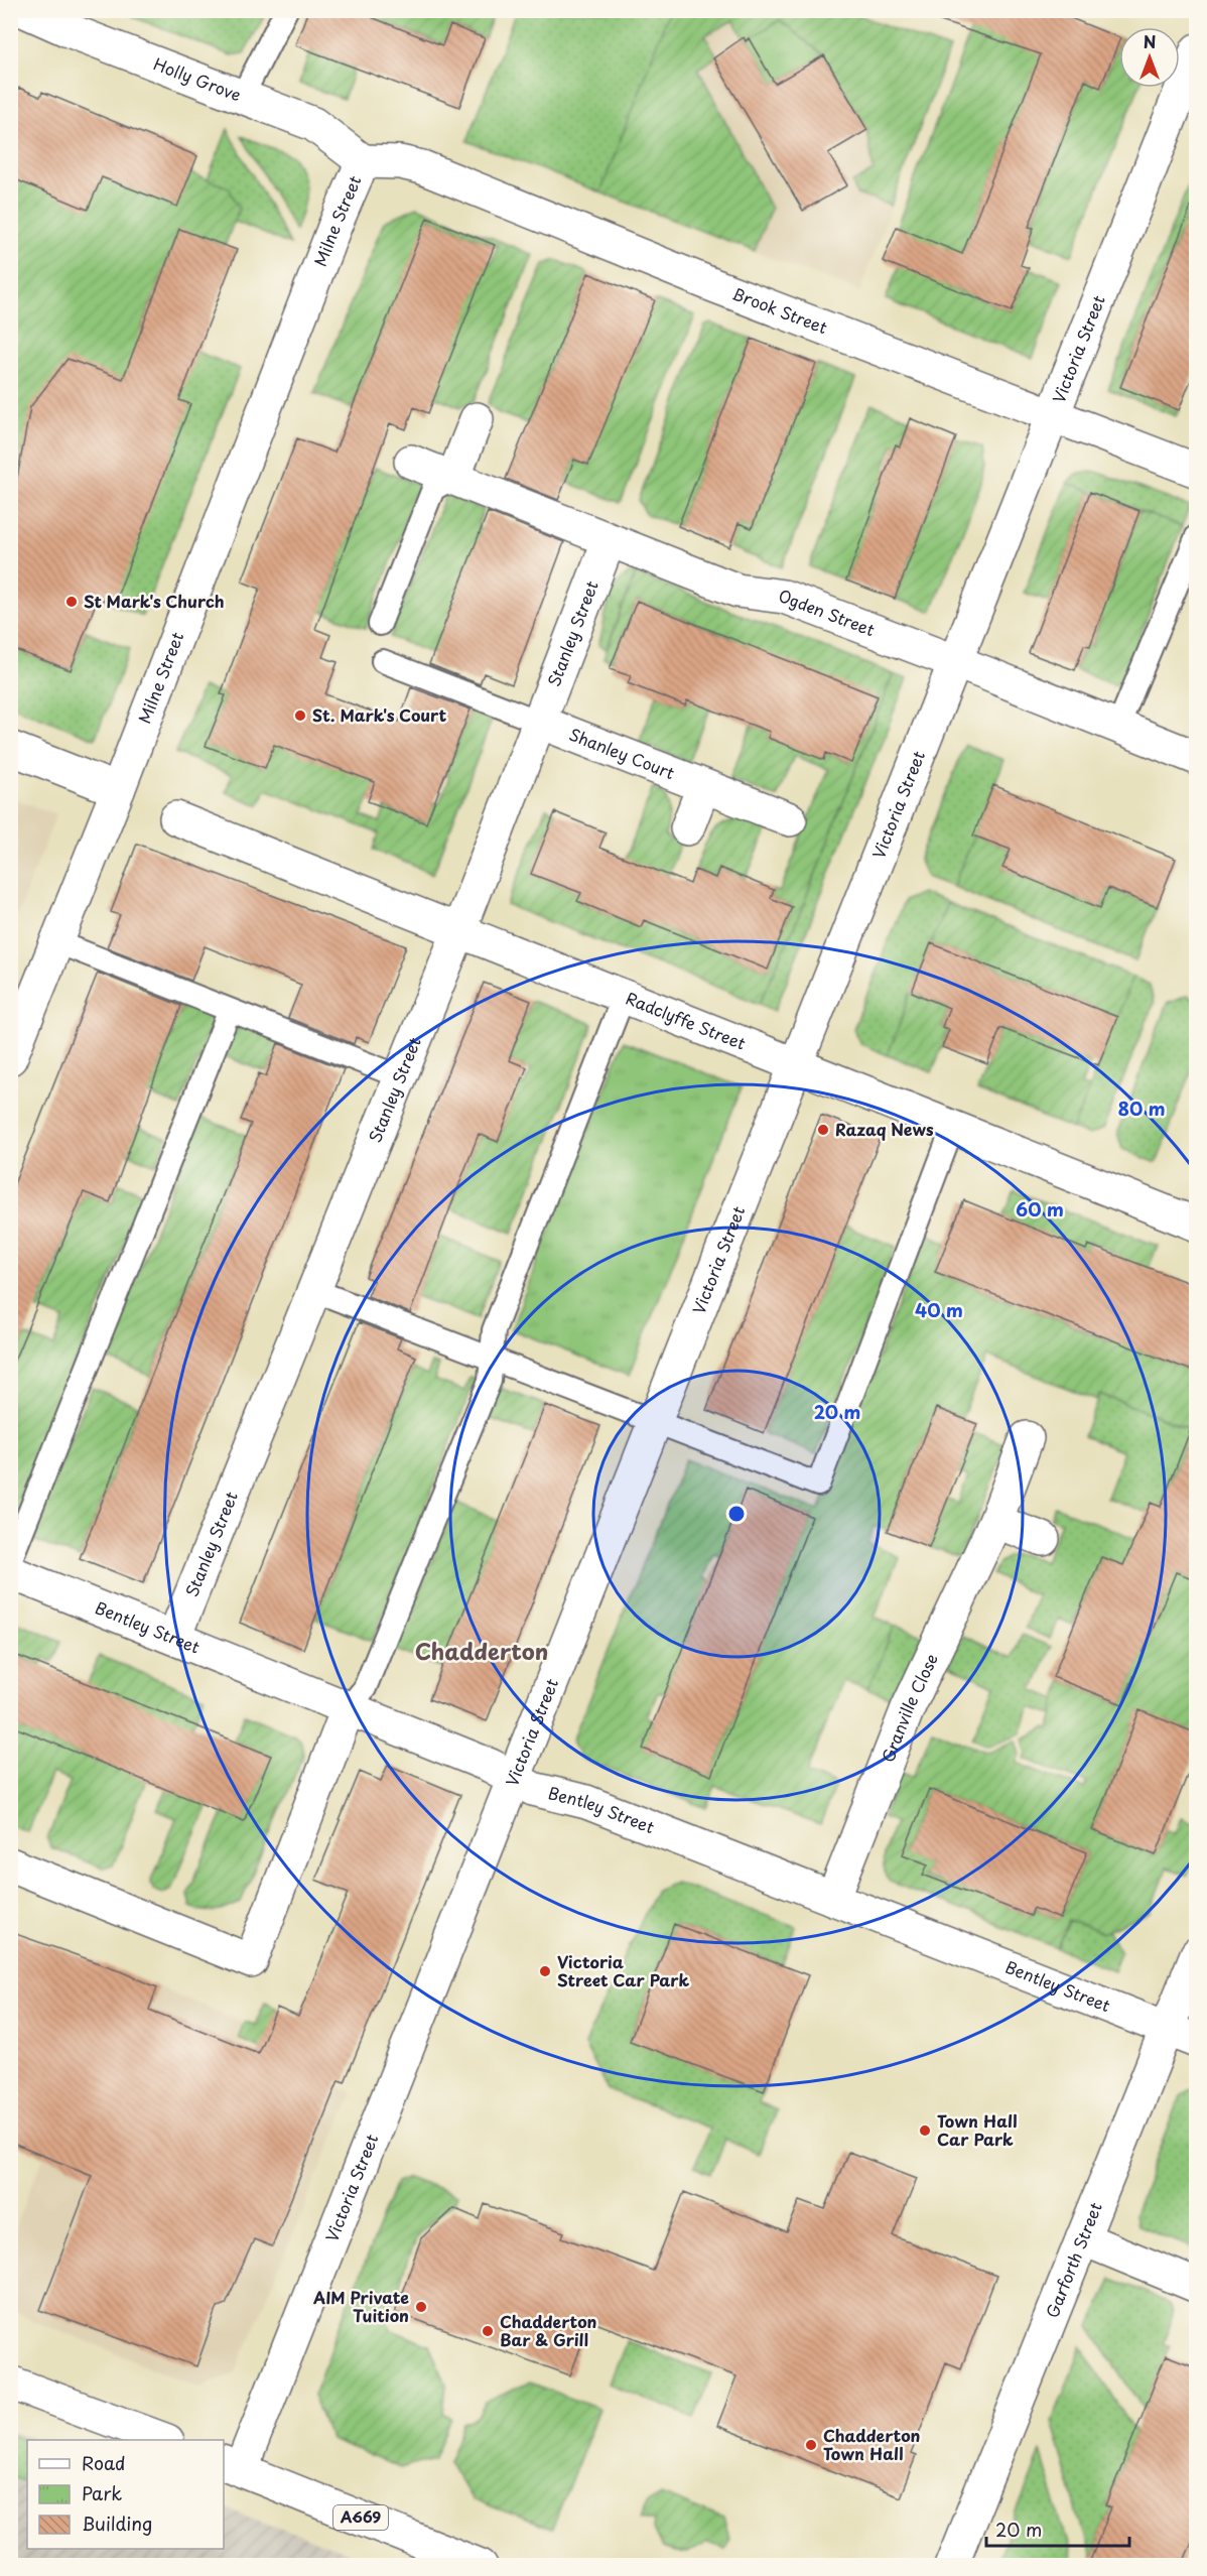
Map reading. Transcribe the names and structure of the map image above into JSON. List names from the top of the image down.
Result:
{
  "streets": {
    "street": [
      "Holly Grove",
      "Milne Street",
      "Brook Street",
      "Victoria Street",
      "Ogden Street",
      "Stanley Street",
      "Shanley Court",
      "Radclyffe Street",
      "Bentley Street",
      "Granville Close",
      "Garforth Street",
      "A669"
    ]
  },
  "crossings": [
    ["Holly Grove", "Milne Street"],
    ["Holly Grove", "Brook Street"],
    ["Milne Street", "Brook Street"],
    ["Brook Street", "Victoria Street"],
    ["Victoria Street", "Ogden Street"],
    ["Victoria Street", "Radclyffe Street"],
    ["Victoria Street", "Bentley Street"],
    ["Victoria Street", "A669"],
    ["Ogden Street", "Stanley Street"],
    ["Stanley Street", "Shanley Court"],
    ["Stanley Street", "Radclyffe Street"],
    ["Stanley Street", "Bentley Street"],
    ["Bentley Street", "Granville Close"],
    ["Bentley Street", "Garforth Street"]
  ],
  "districts": ["Chadderton"],
  "places": [
    "St Mark's Church",
    "St. Mark's Court",
    "Razaq News",
    "Victoria Street Car Park",
    "Town Hall Car Park",
    "AIM Private Tuition",
    "Chadderton Bar & Grill",
    "Chadderton Town Hall"
  ],
  "legend": ["Road", "Park", "Building"],
  "scale_bar": "20 m",
  "north": "top",
  "rings": [
    "80 m",
    "60 m",
    "40 m",
    "20 m"
  ]
}
